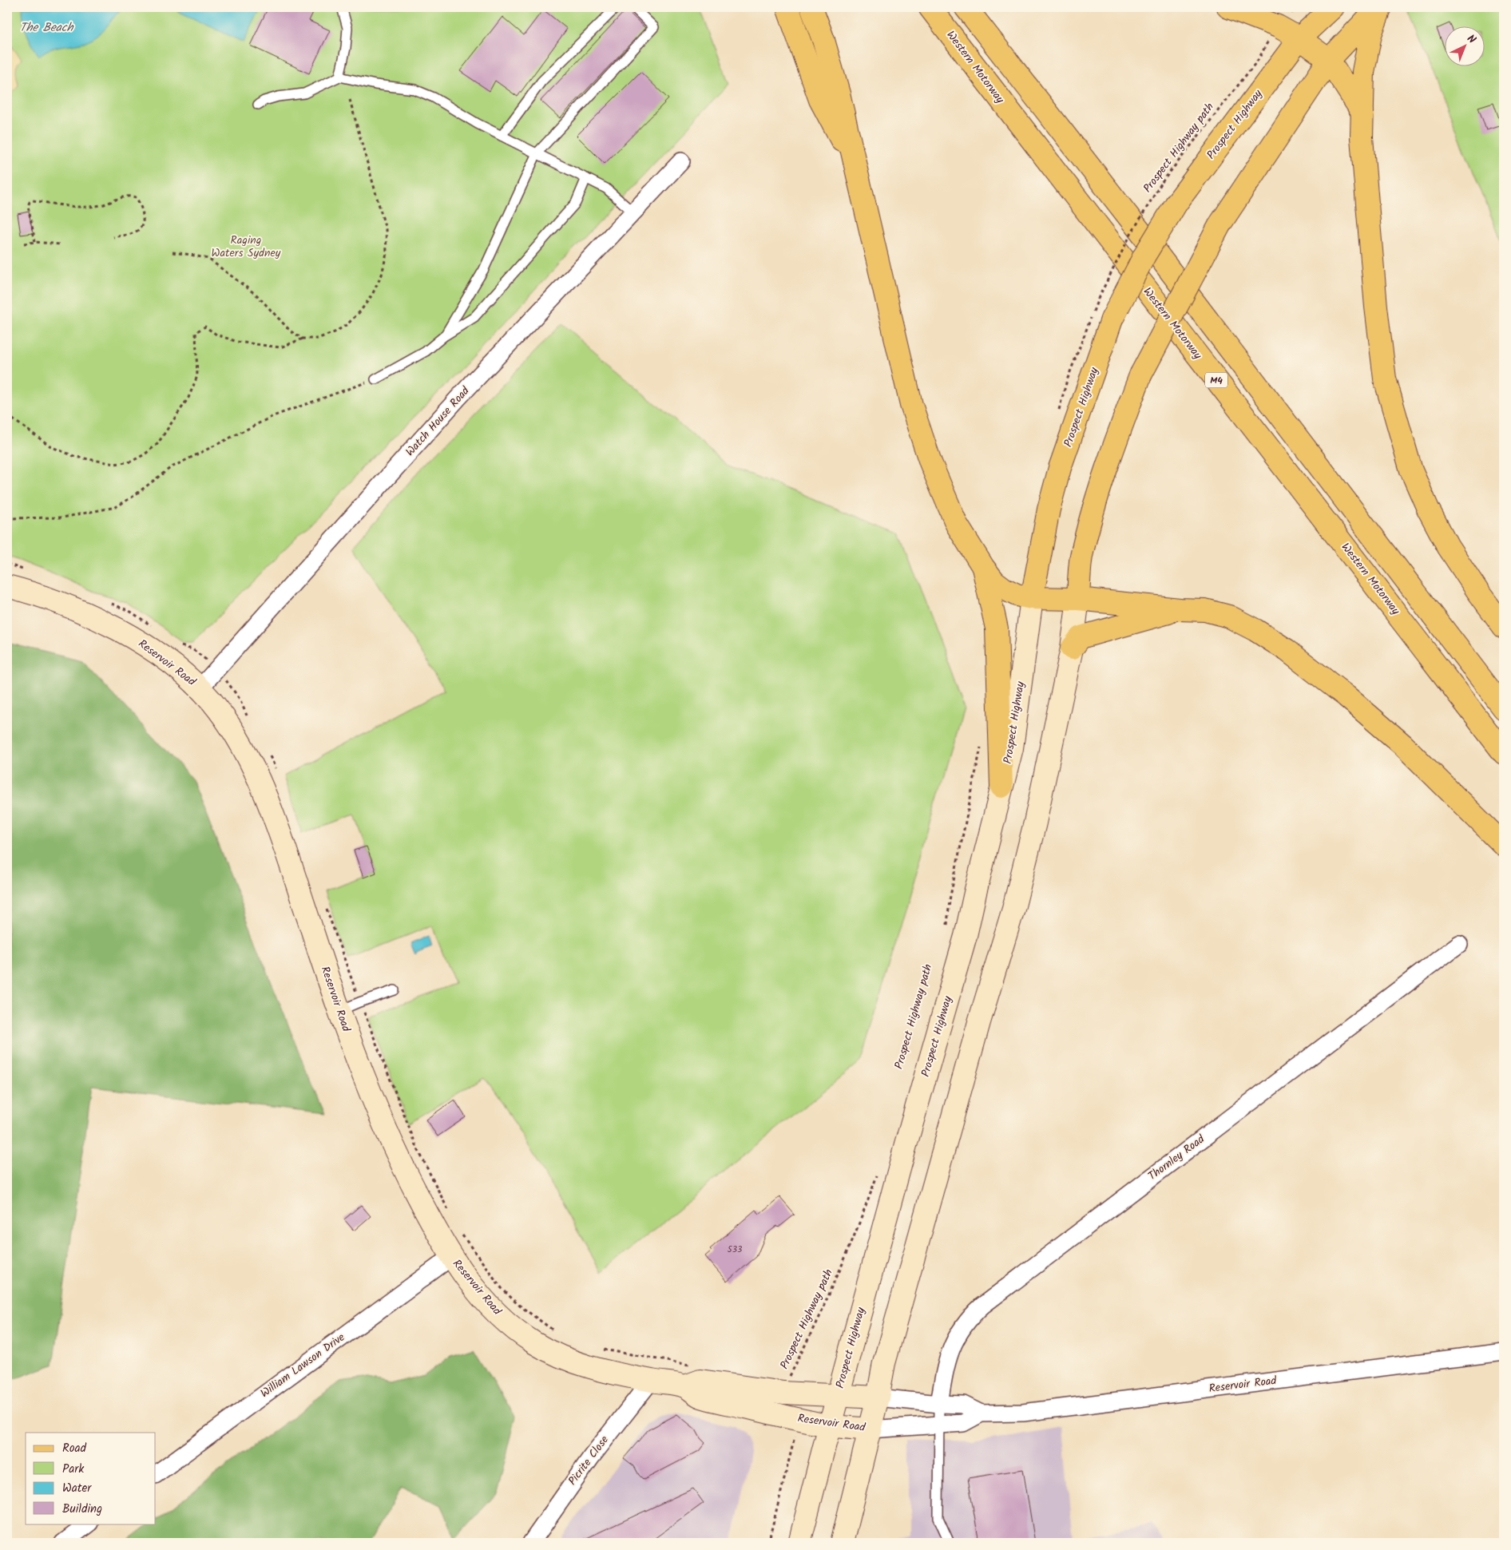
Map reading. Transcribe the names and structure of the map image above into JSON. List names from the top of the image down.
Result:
{
  "streets": {
    "main road": [
      "Western Motorway",
      "Prospect Highway",
      "M4",
      "Reservoir Road"
    ],
    "street": [
      "Watch House Road",
      "Thornley Road",
      "William Lawson Drive",
      "Picrite Close"
    ],
    "path": ["Prospect Highway path"]
  },
  "crossings": [
    ["Prospect Highway", "Reservoir Road"],
    ["Watch House Road", "Reservoir Road"],
    ["Reservoir Road", "Thornley Road"],
    ["Reservoir Road", "William Lawson Drive"],
    ["Reservoir Road", "Picrite Close"]
  ],
  "water": ["The Beach"],
  "parks": ["Raging Waters Sydney"],
  "house_numbers": ["533"],
  "legend": [
    "Road",
    "Park",
    "Water",
    "Building"
  ],
  "north": "top right"
}
